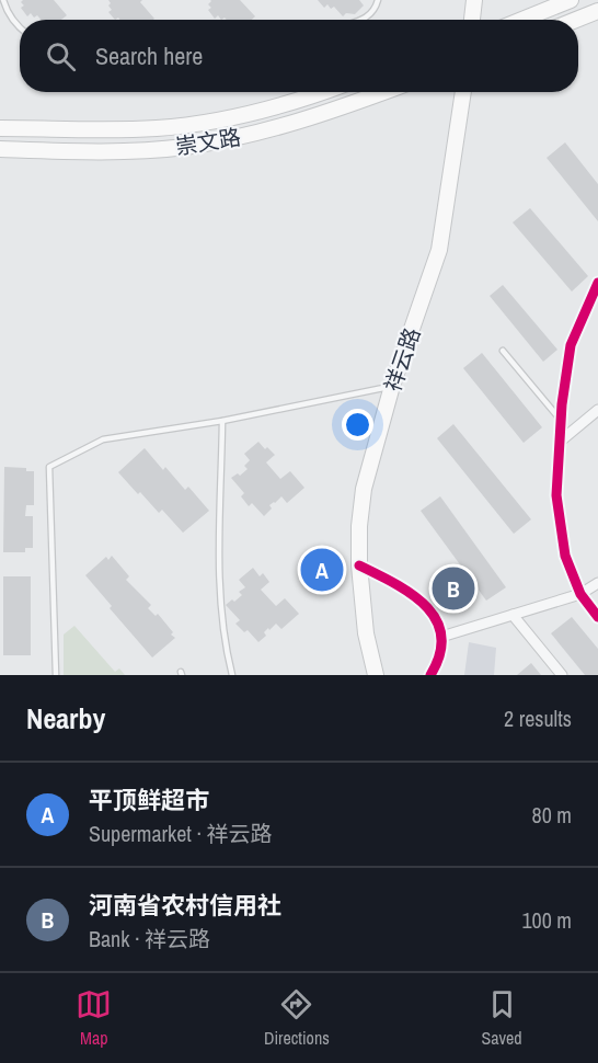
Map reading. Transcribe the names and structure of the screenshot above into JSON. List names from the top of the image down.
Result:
{
  "streets": {
    "main road": ["崇文路", "祥云路"]
  },
  "page": {
    "search": "Search here",
    "pins": ["A", "B"],
    "heading": ["Nearby", "2 results"],
    "list": [
      {
        "mark": "A",
        "name": "平顶鲜超市",
        "note": "Supermarket · 祥云路",
        "value": "80 m"
      },
      {
        "mark": "B",
        "name": "河南省农村信用社",
        "note": "Bank · 祥云路",
        "value": "100 m"
      }
    ],
    "nav": ["Map", "Directions", "Saved"]
  }
}
